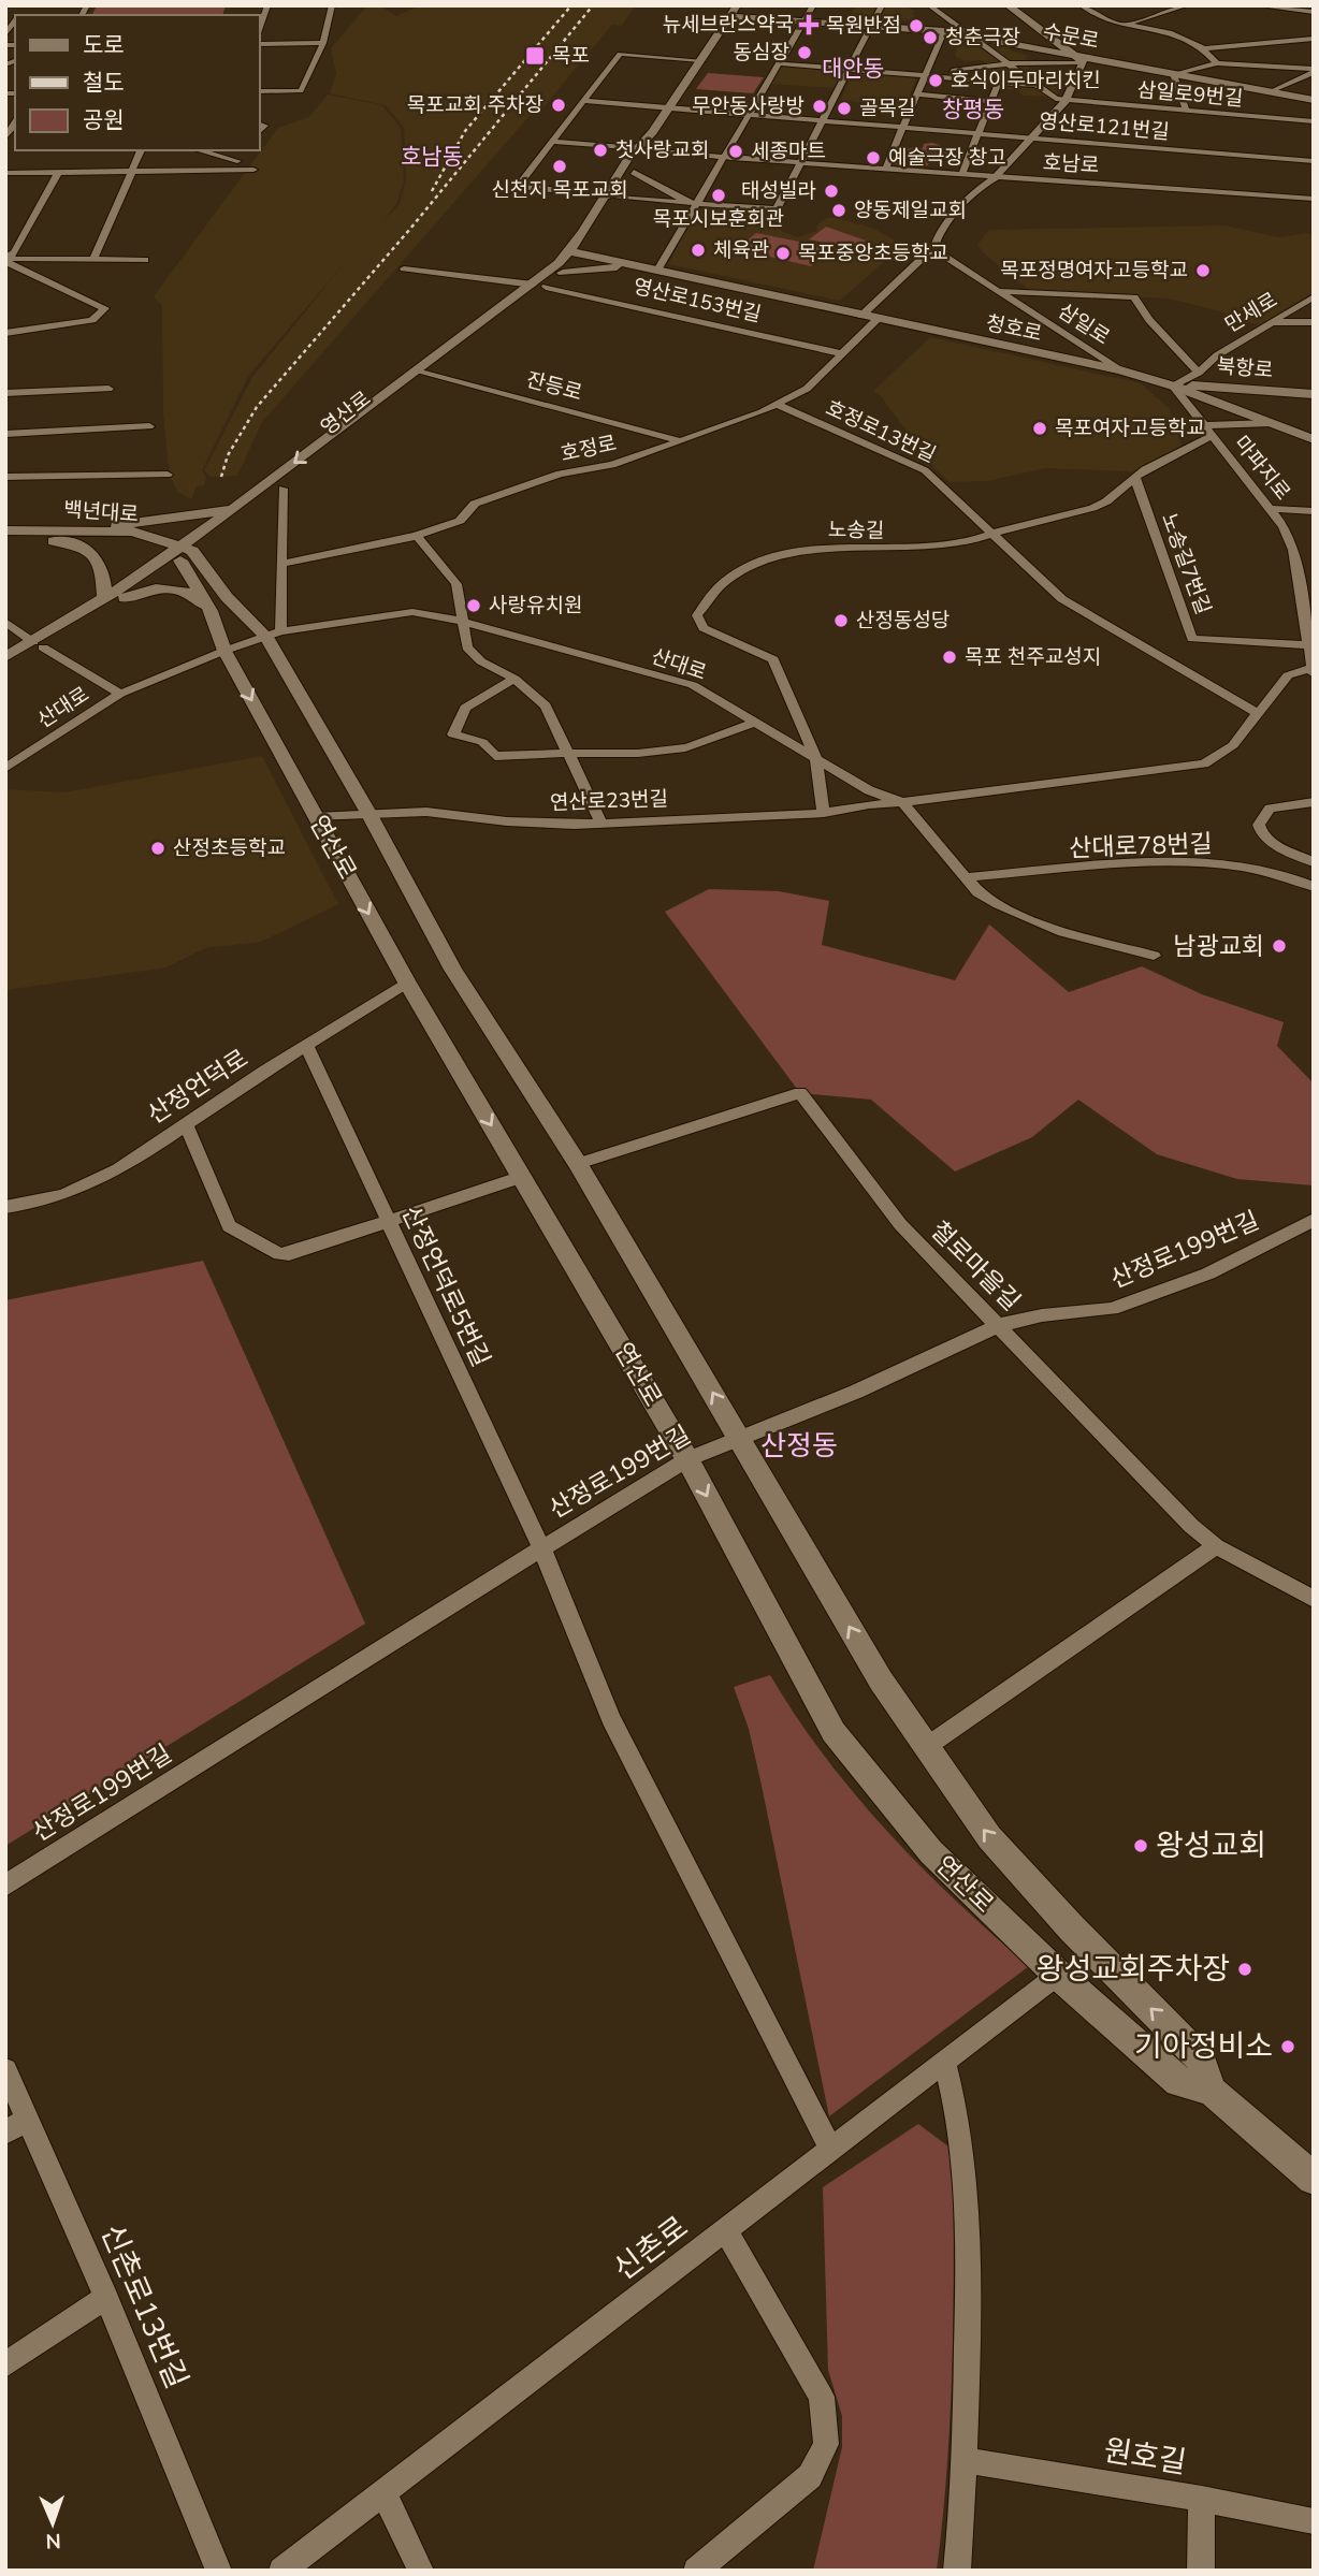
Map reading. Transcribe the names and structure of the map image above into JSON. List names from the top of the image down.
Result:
{
  "streets": {
    "street": [
      "수문로",
      "삼일로9번길",
      "영산로121번길",
      "호남로",
      "영산로153번길",
      "만세로",
      "삼일로",
      "청호로",
      "북항로",
      "잔등로",
      "영산로",
      "호정로13번길",
      "호정로",
      "마파지로",
      "백년대로",
      "노송길",
      "노송길7번길",
      "산대로",
      "연산로23번길",
      "산대로78번길",
      "연산로",
      "산정언덕로",
      "산정로199번길",
      "철로마을길",
      "산정언덕로5번길",
      "신촌로",
      "신촌로13번길",
      "원호길"
    ]
  },
  "crossings": [
    ["수문로", "영산로"],
    ["영산로121번길", "영산로"],
    ["호남로", "영산로"],
    ["영산로153번길", "영산로"],
    ["영산로153번길", "호정로"],
    ["만세로", "청호로"],
    ["만세로", "북항로"],
    ["만세로", "마파지로"],
    ["삼일로", "청호로"],
    ["청호로", "북항로"],
    ["청호로", "영산로"],
    ["청호로", "호정로"],
    ["청호로", "마파지로"],
    ["북항로", "마파지로"],
    ["잔등로", "영산로"],
    ["잔등로", "호정로"],
    ["영산로", "백년대로"],
    ["영산로", "연산로"],
    ["호정로13번길", "호정로"],
    ["호정로13번길", "노송길"],
    ["호정로13번길", "산대로"],
    ["마파지로", "노송길"],
    ["마파지로", "노송길7번길"],
    ["마파지로", "산대로"],
    ["백년대로", "연산로"],
    ["노송길", "노송길7번길"],
    ["노송길", "산대로"],
    ["산대로", "연산로23번길"],
    ["산대로", "연산로"],
    ["연산로23번길", "연산로"],
    ["연산로", "산정언덕로"],
    ["연산로", "산정로199번길"],
    ["연산로", "철로마을길"],
    ["연산로", "신촌로"],
    ["산정언덕로", "산정언덕로5번길"],
    ["산정로199번길", "철로마을길"],
    ["산정로199번길", "산정언덕로5번길"],
    ["산정언덕로5번길", "신촌로"]
  ],
  "districts": [
    "대안동",
    "창평동",
    "호남동",
    "산정동"
  ],
  "places": {
    "health": ["뉴세브란스약국"],
    "other": [
      "목원반점",
      "청춘극장",
      "동심장",
      "호식이두마리치킨",
      "목포교회 주차장",
      "무안동사랑방",
      "골목길",
      "첫사랑교회",
      "세종마트",
      "예술극장 창고",
      "신천지 목포교회",
      "태성빌라",
      "목포시보훈회관",
      "양동제일교회",
      "체육관",
      "목포중앙초등학교",
      "목포정명여자고등학교",
      "목포여자고등학교",
      "사랑유치원",
      "산정동성당",
      "목포 천주교성지",
      "산정초등학교",
      "남광교회",
      "왕성교회",
      "왕성교회주차장",
      "기아정비소"
    ],
    "transit": ["목포"]
  },
  "legend": ["도로", "철도", "공원"],
  "north": "bottom"
}
